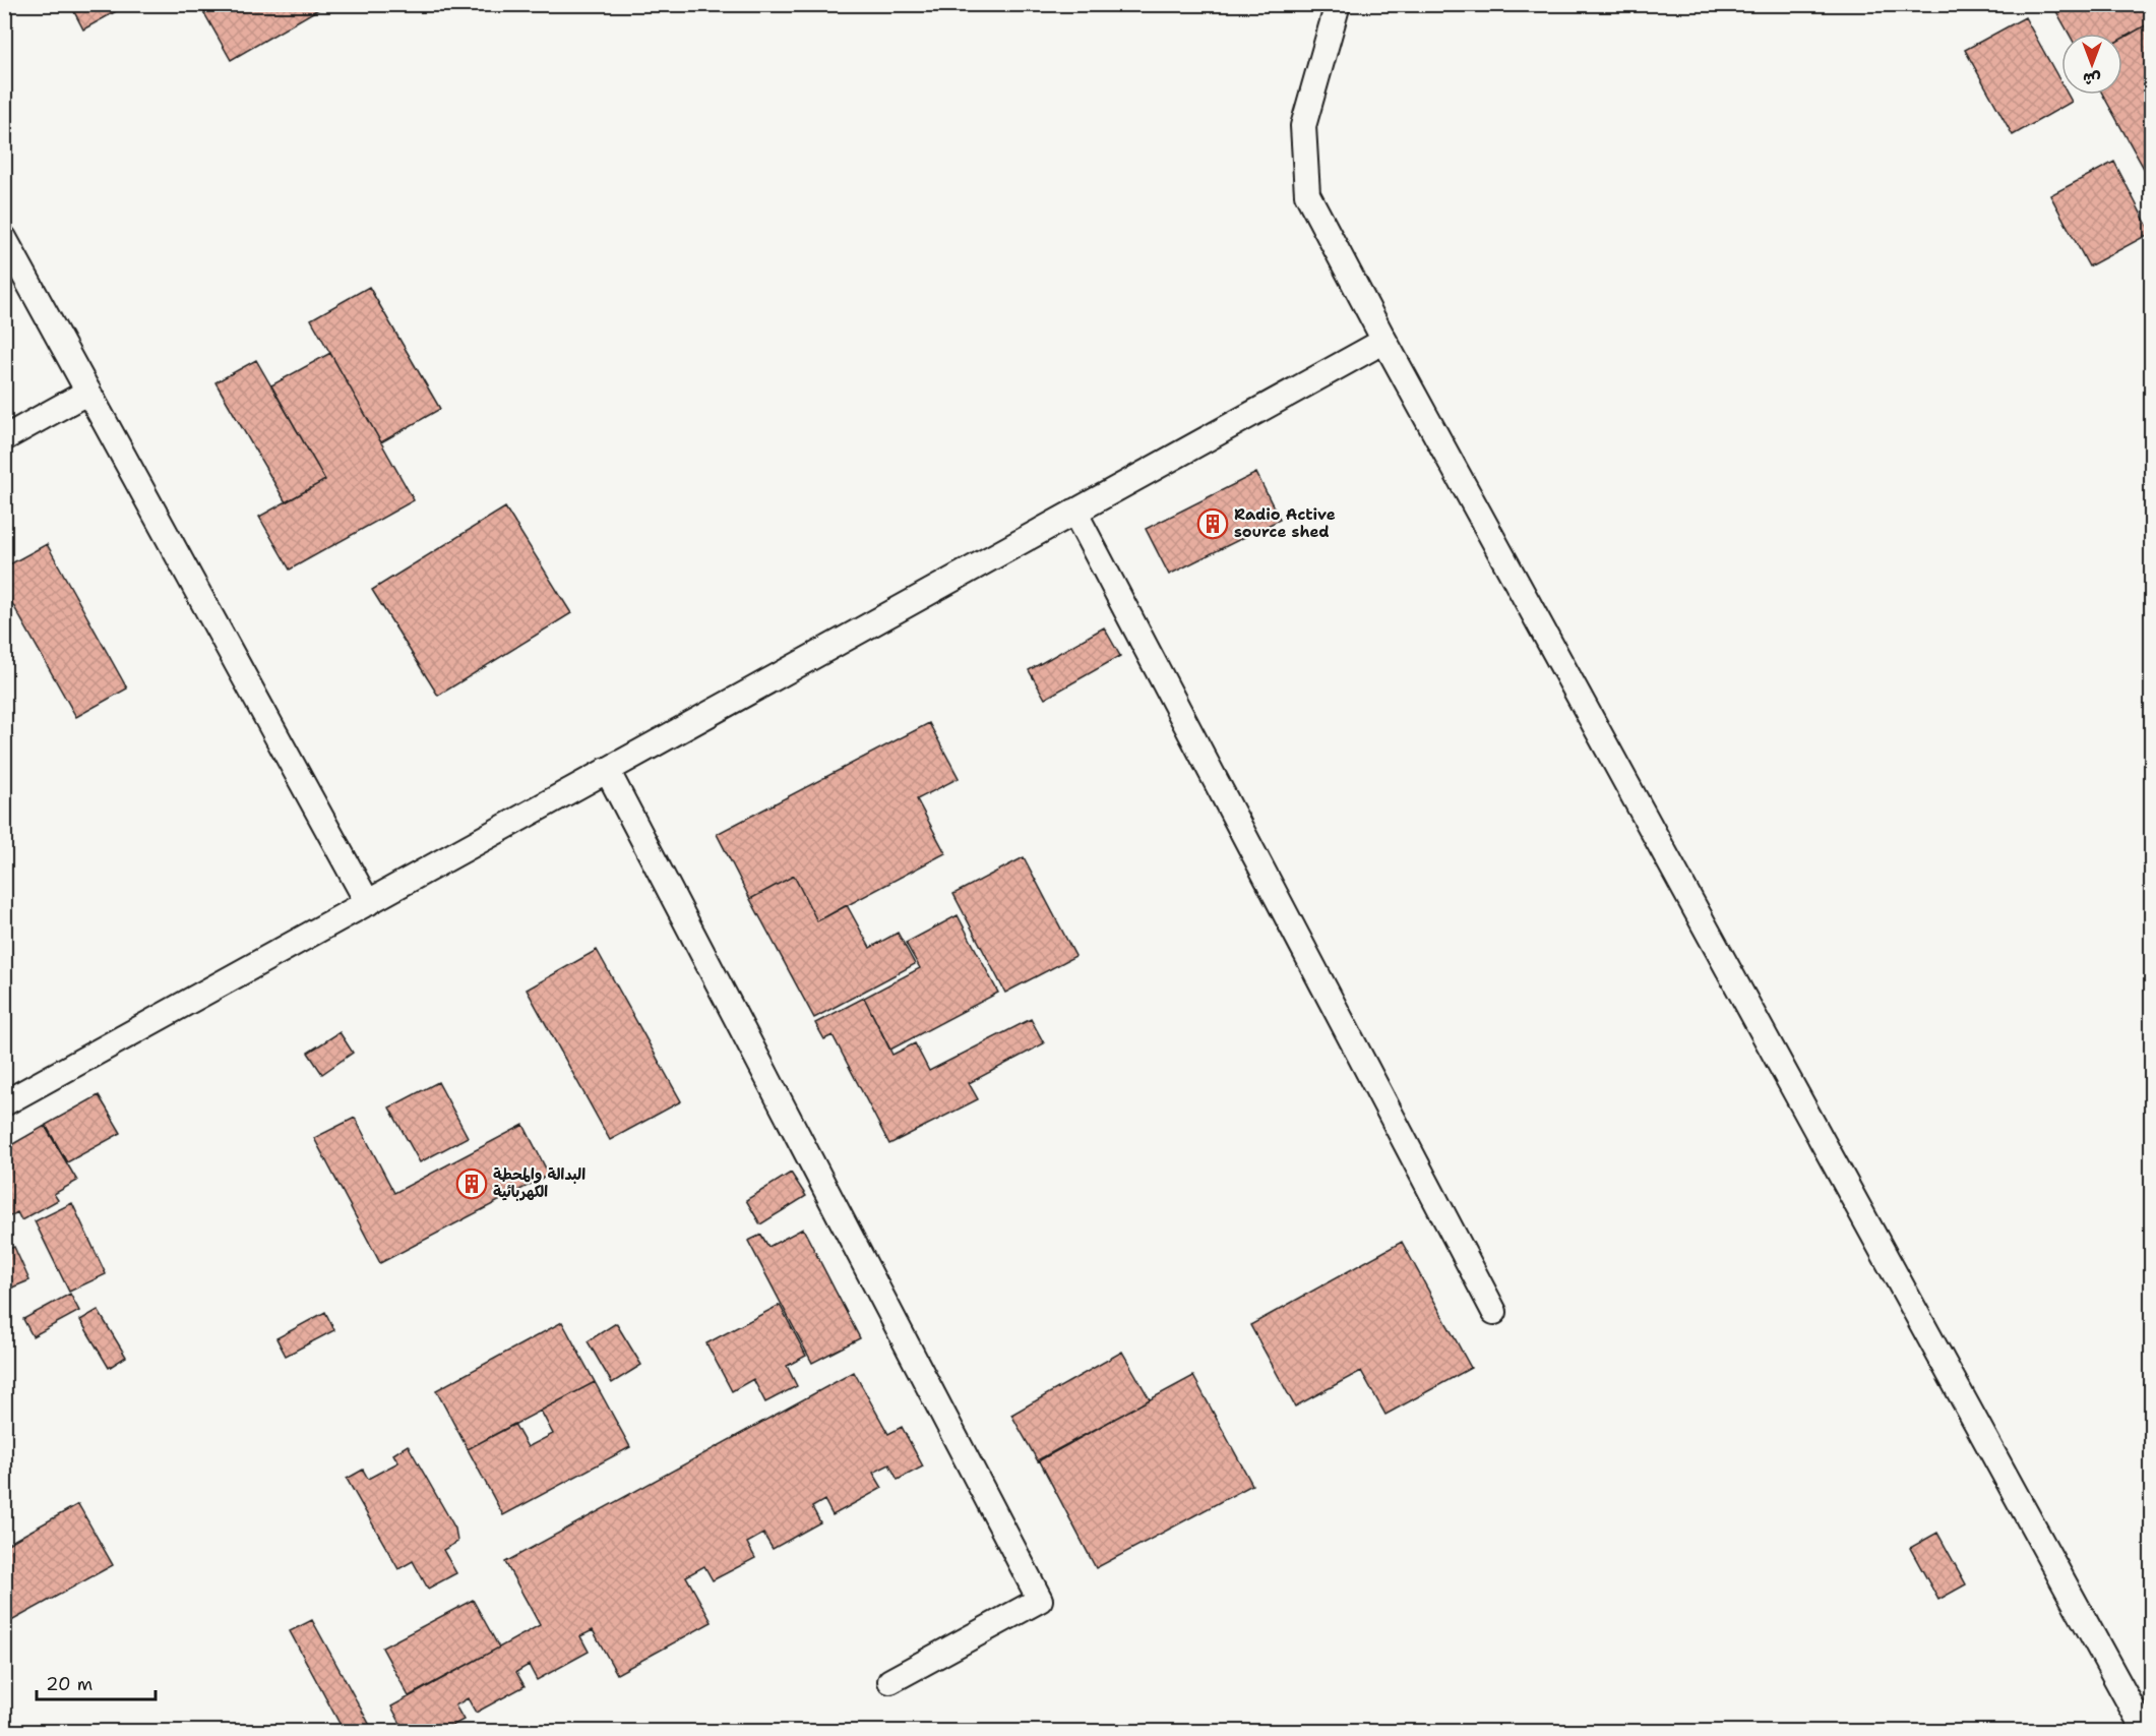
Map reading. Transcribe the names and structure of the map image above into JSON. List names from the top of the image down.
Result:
{
  "places": {
    "building": ["Radio Active source shed", "البدالة والمحطة الكهربائية"]
  },
  "scale_bar": "20 m",
  "north": "bottom"
}
